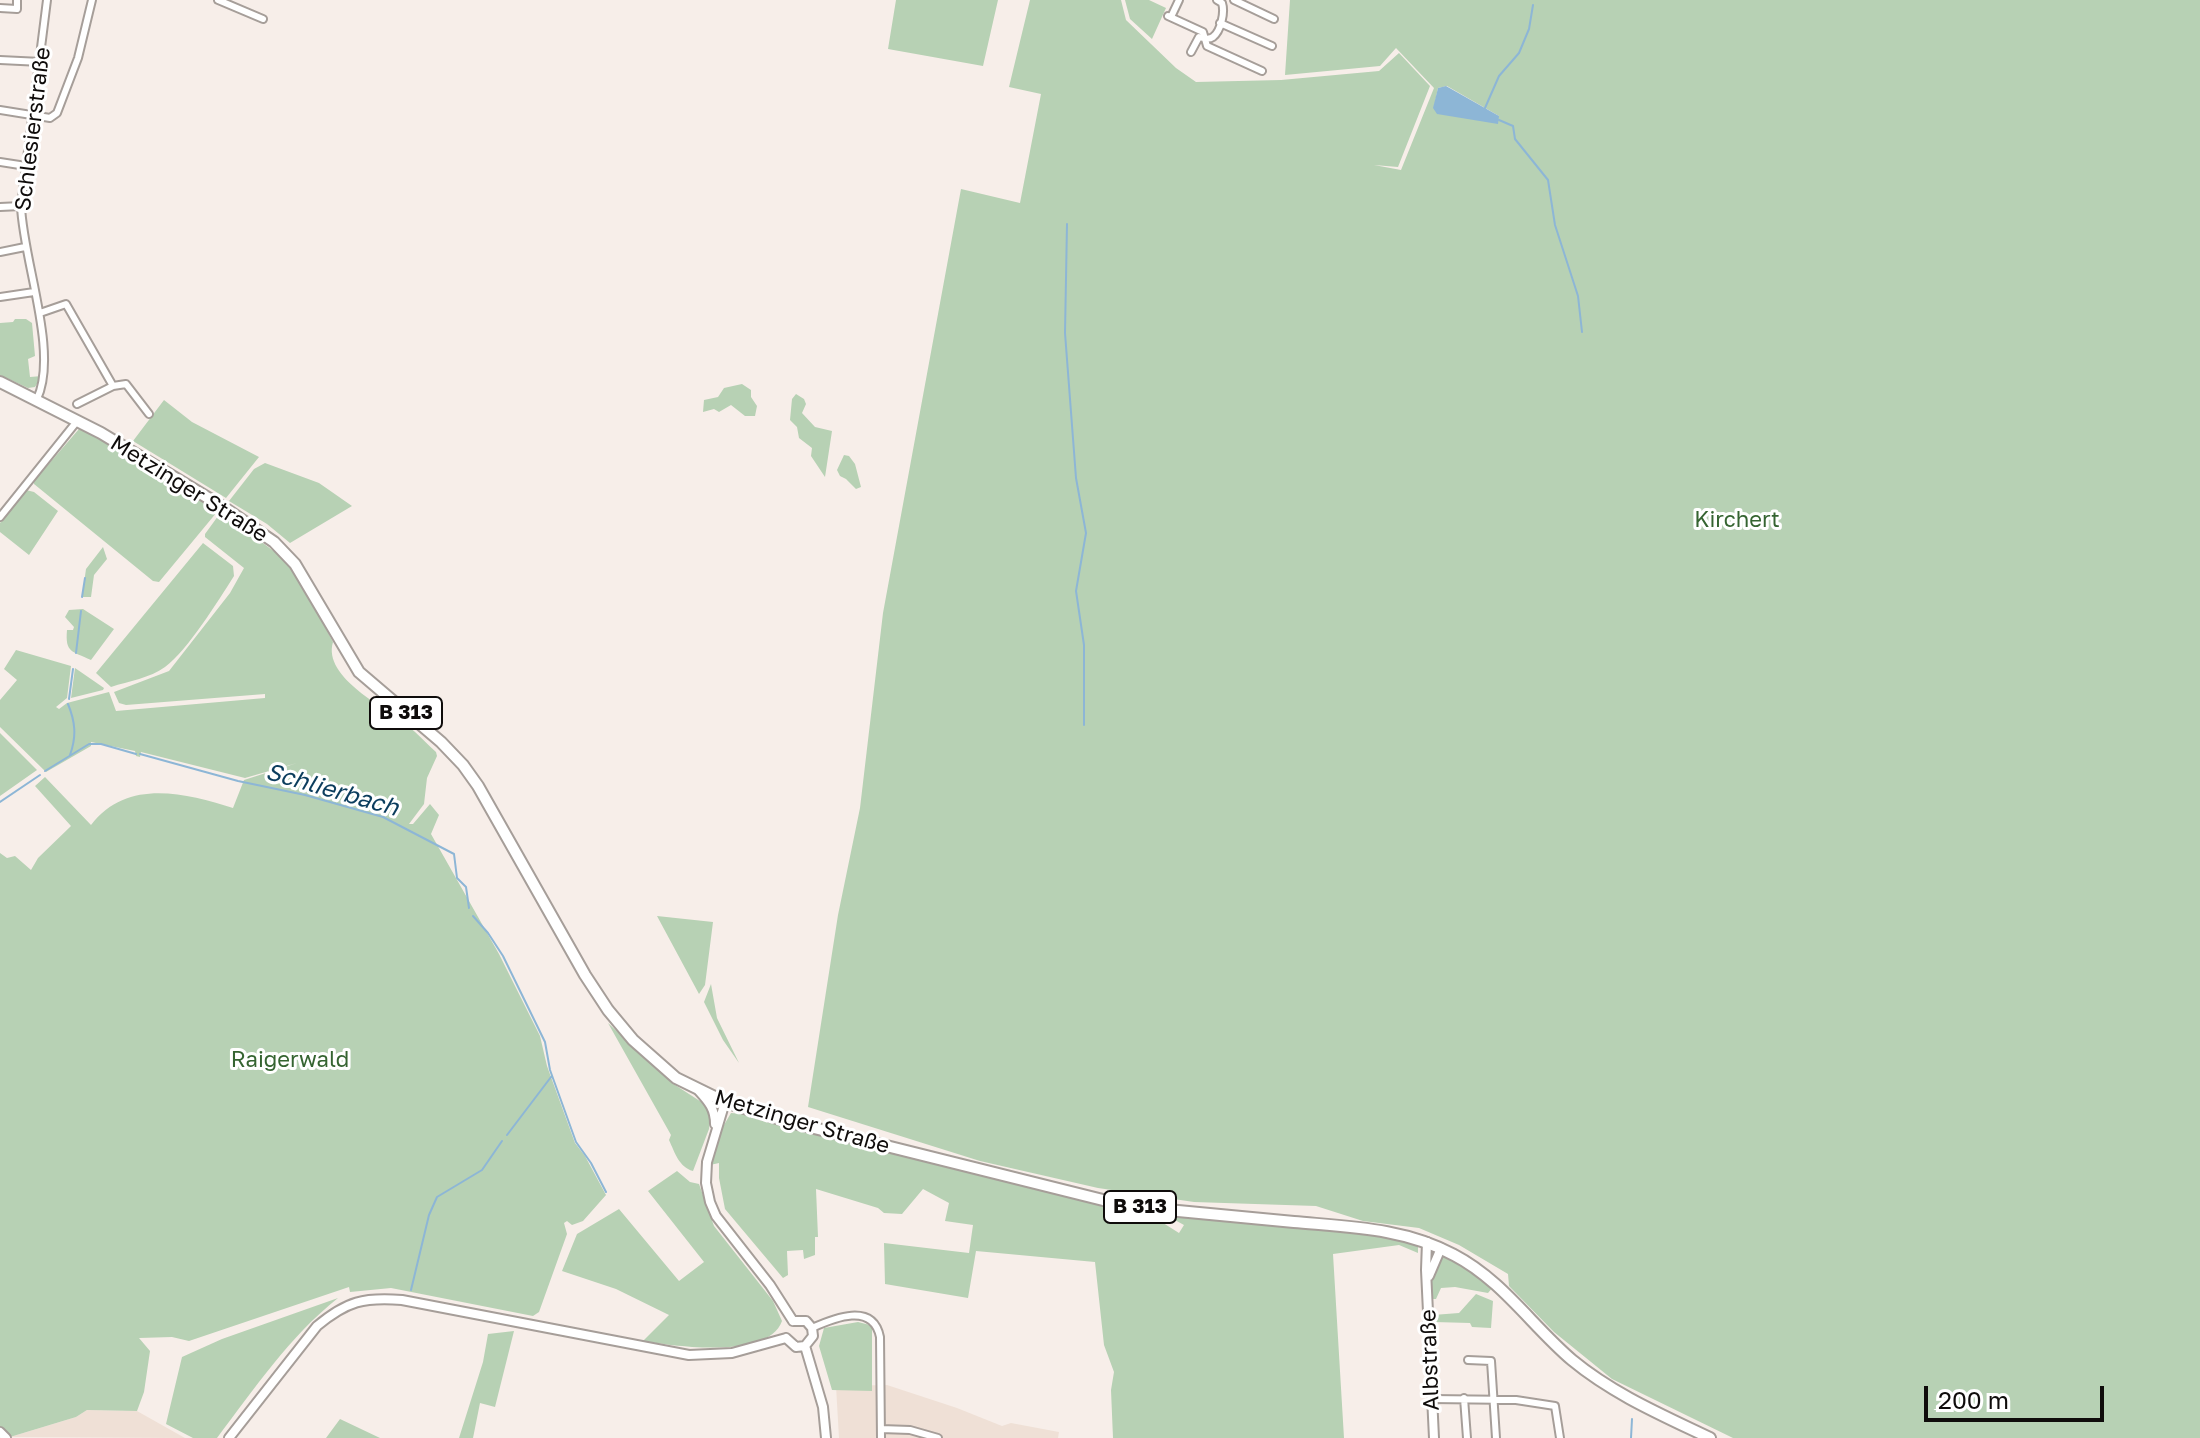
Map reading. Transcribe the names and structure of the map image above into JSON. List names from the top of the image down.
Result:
{
  "streets": {
    "main road": ["Metzinger Straße", "B 313"],
    "street": ["Schlesierstraße", "Albstraße"]
  },
  "crossings": [
    ["Schlesierstraße", "Metzinger Straße"],
    ["Metzinger Straße", "Albstraße"]
  ],
  "water": ["Schlierbach"],
  "parks": ["Kirchert", "Raigerwald"],
  "scale_bar": "200 m"
}
